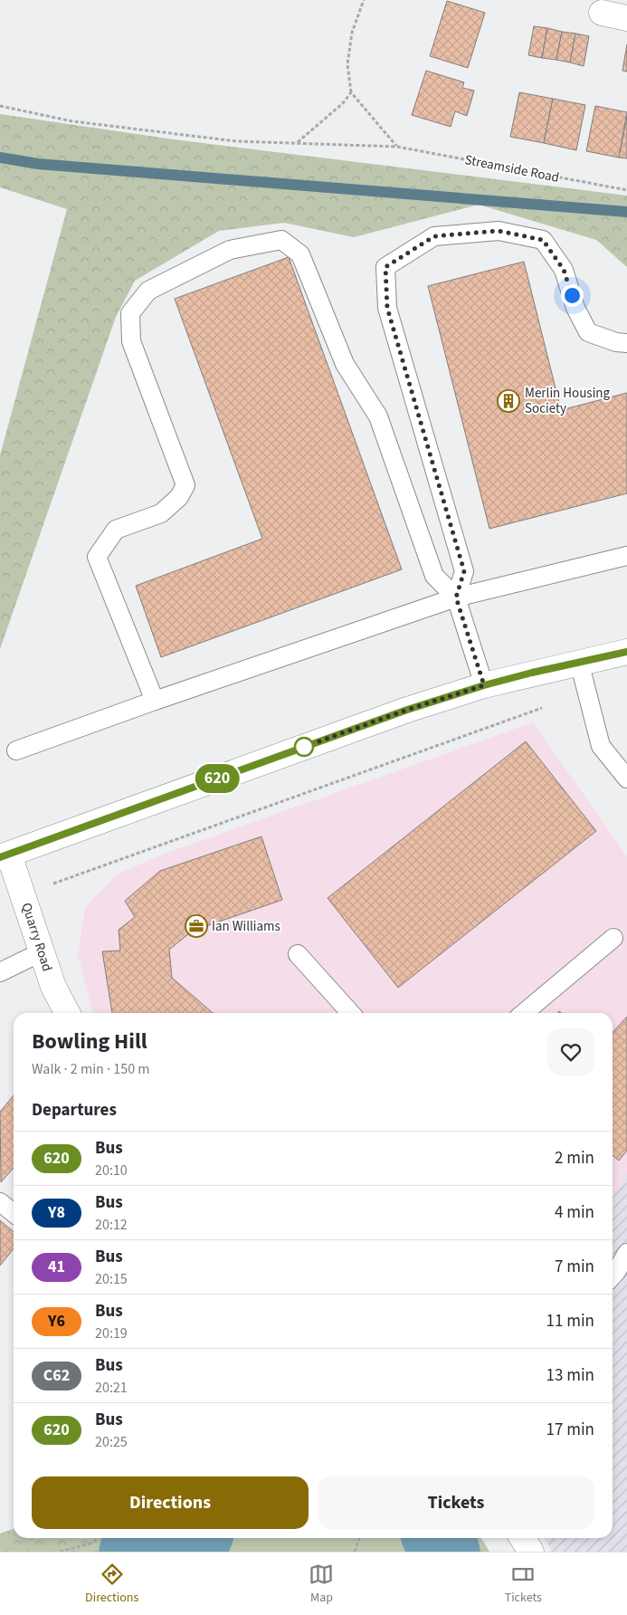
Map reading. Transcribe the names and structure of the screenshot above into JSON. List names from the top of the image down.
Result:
{
  "streets": {
    "main road": ["Quarry Road"],
    "path": ["Streamside Road"]
  },
  "places": {
    "building": ["Merlin Housing Society"],
    "office": ["Ian Williams"]
  },
  "lines": ["bus line 620"],
  "page": {
    "on_map": "620",
    "heading": [
      ["Bowling Hill", "Walk · 2 min · 150 m"],
      "Departures"
    ],
    "list": [
      {
        "mark": "620",
        "name": "Bus",
        "note": "20:10",
        "value": "2 min"
      },
      {
        "mark": "Y8",
        "name": "Bus",
        "note": "20:12",
        "value": "4 min"
      },
      {
        "mark": "41",
        "name": "Bus",
        "note": "20:15",
        "value": "7 min"
      },
      {
        "mark": "Y6",
        "name": "Bus",
        "note": "20:19",
        "value": "11 min"
      },
      {
        "mark": "C62",
        "name": "Bus",
        "note": "20:21",
        "value": "13 min"
      },
      {
        "mark": "620",
        "name": "Bus",
        "note": "20:25",
        "value": "17 min"
      }
    ],
    "buttons": ["Directions", "Tickets"],
    "tabs": ["Directions", "Map", "Tickets"]
  }
}
